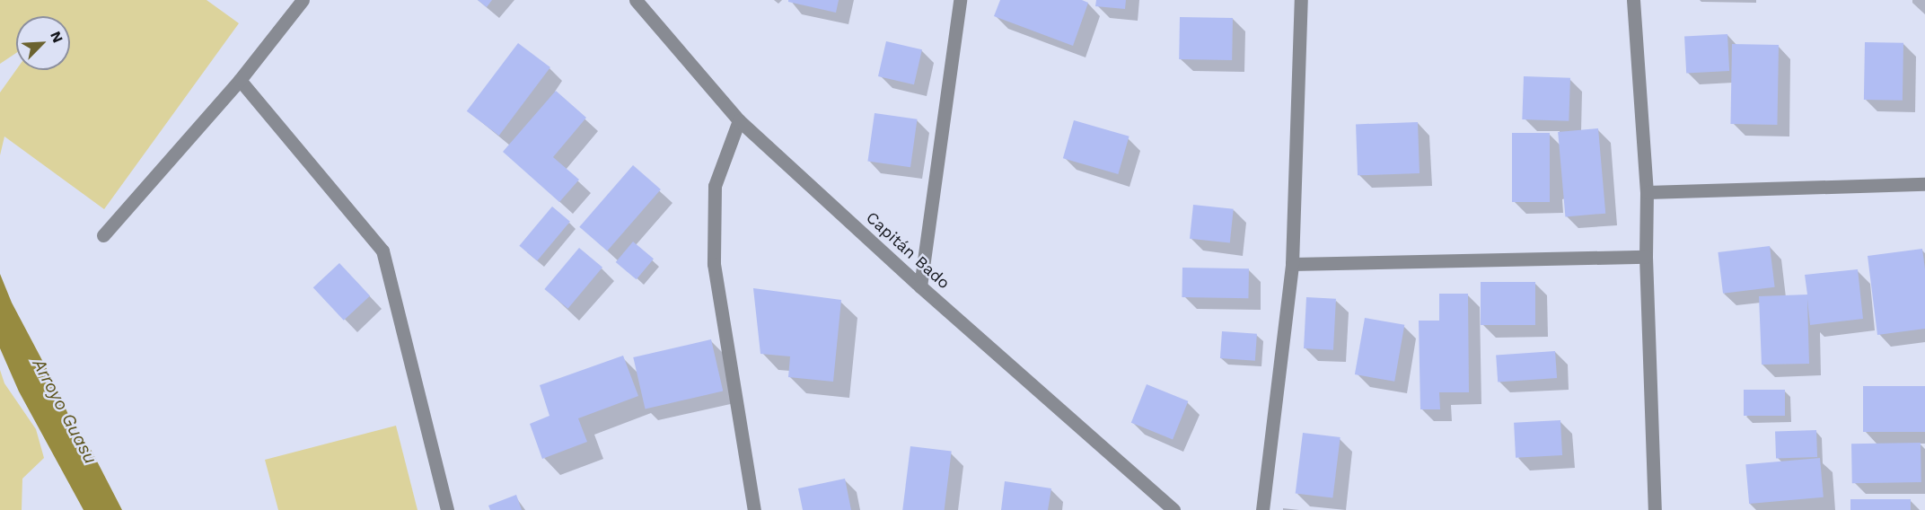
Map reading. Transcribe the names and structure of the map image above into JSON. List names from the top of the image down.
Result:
{
  "streets": {
    "street": ["Capitán Bado"]
  },
  "water": ["Arroyo Guasu"],
  "north": "top right"
}
